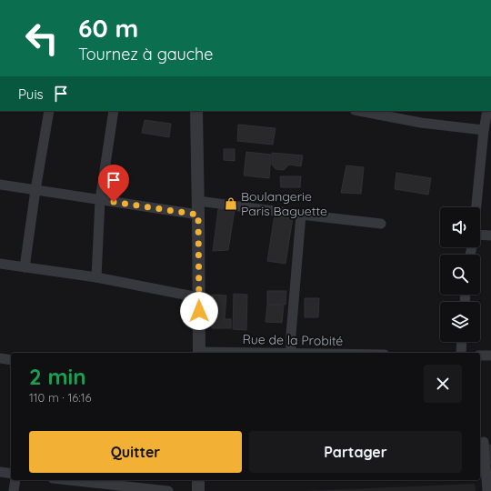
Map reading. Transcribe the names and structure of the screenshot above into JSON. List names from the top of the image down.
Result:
{
  "places": {
    "shop": ["Boulangerie Paris Baguette"]
  },
  "page": {
    "turn": ["60 m", "Tournez à gauche"],
    "then": "Puis",
    "heading": ["2 min", "110 m · 16:16"],
    "buttons": ["Quitter", "Partager"]
  }
}
